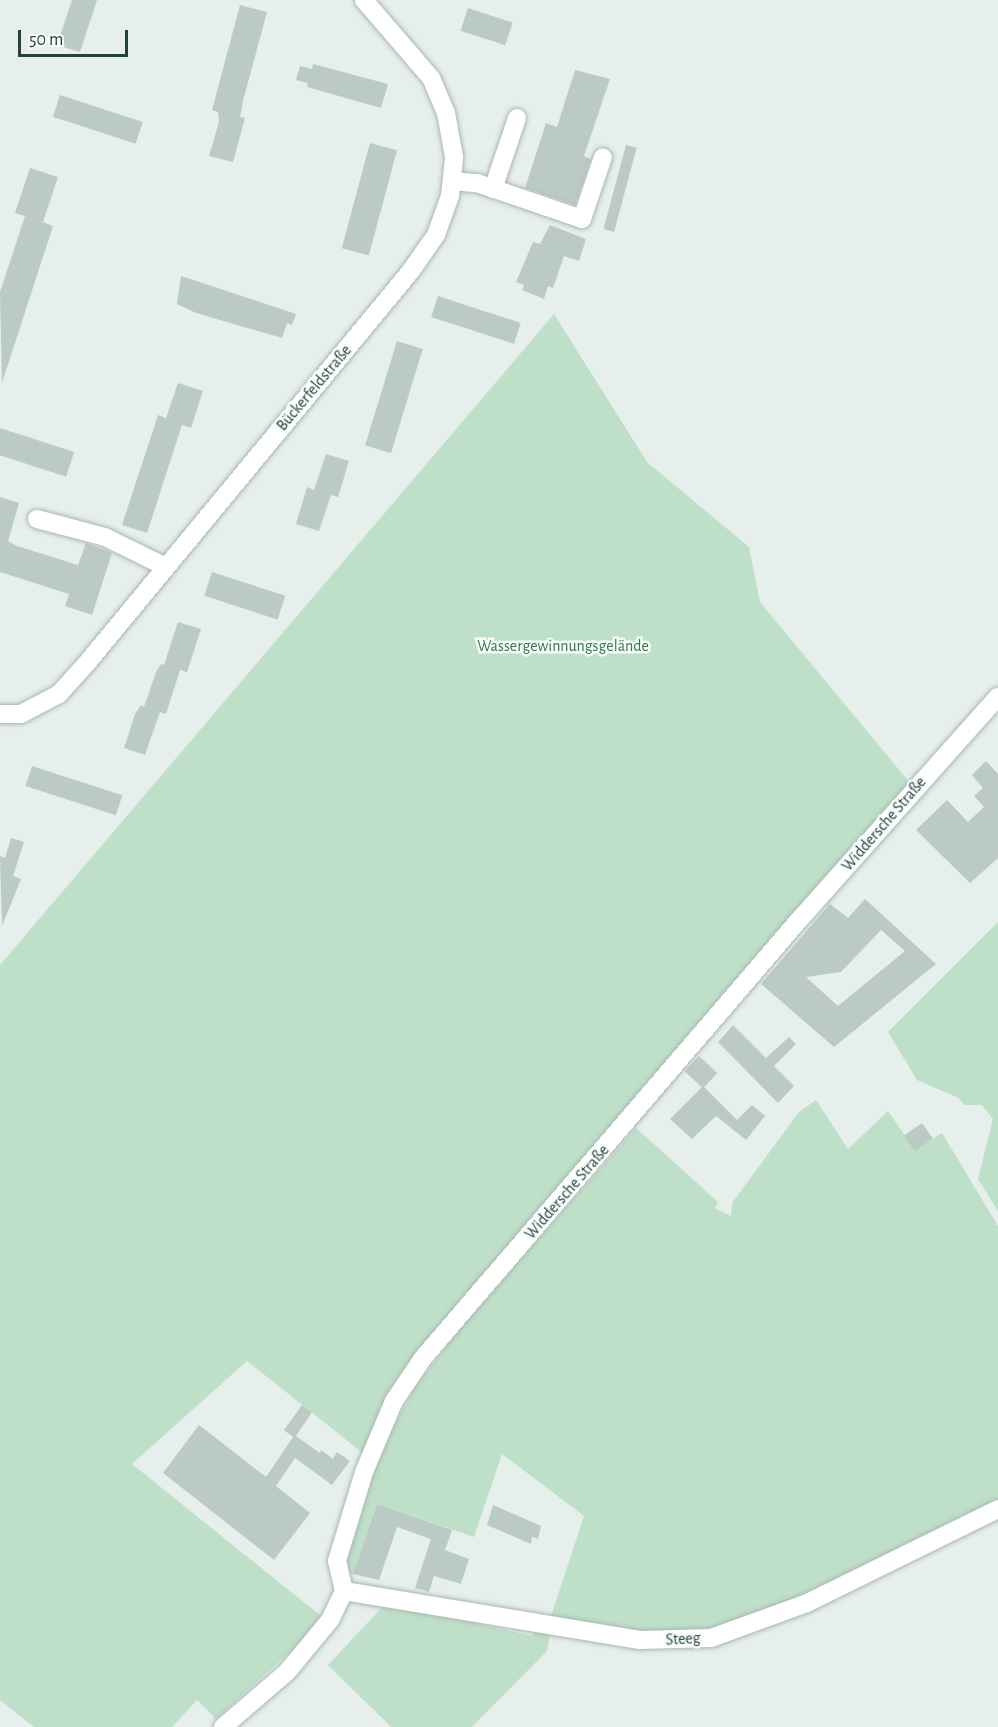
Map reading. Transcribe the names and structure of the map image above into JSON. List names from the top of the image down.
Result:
{
  "streets": {
    "street": ["Bückerfeldstraße", "Widdersche Straße", "Steeg"]
  },
  "crossings": [
    ["Widdersche Straße", "Steeg"]
  ],
  "parks": ["Wassergewinnungsgelände"],
  "scale_bar": "50 m"
}
